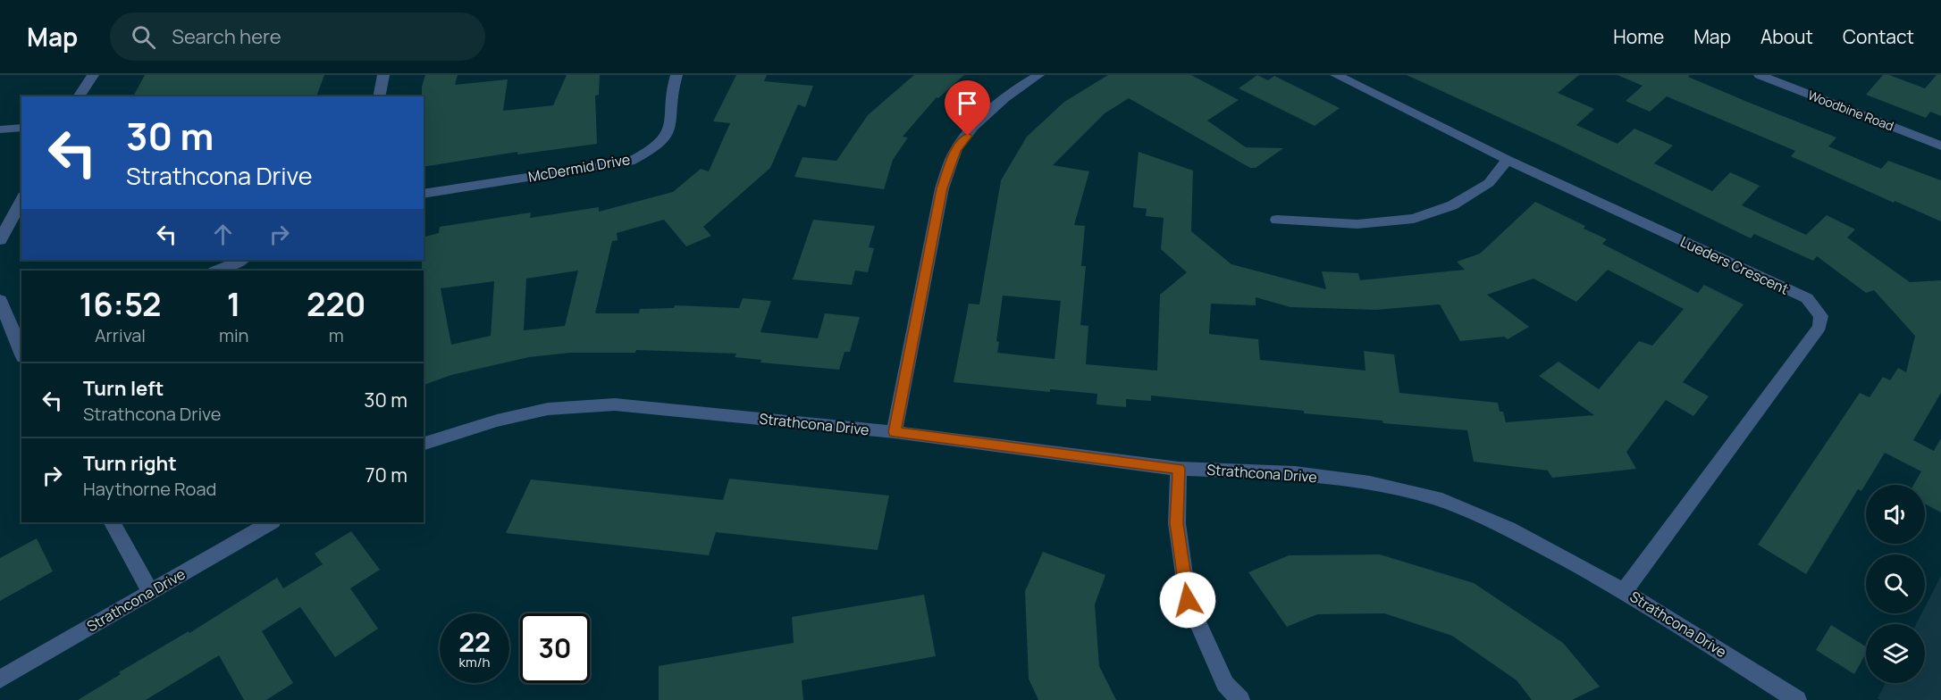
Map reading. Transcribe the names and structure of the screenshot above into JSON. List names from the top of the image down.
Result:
{
  "streets": {
    "street": [
      "Woodbine Road",
      "McDermid Drive",
      "Lueders Crescent",
      "Strathcona Drive"
    ]
  },
  "crossings": [
    ["Lueders Crescent", "Strathcona Drive"]
  ],
  "page": {
    "header": "Map",
    "search": "Search here",
    "nav": [
      "Home",
      "Map",
      "About",
      "Contact"
    ],
    "turn": ["30 m", "Strathcona Drive"],
    "eta": [
      "16:52",
      "Arrival",
      "1",
      "min",
      "220",
      "m"
    ],
    "list": [
      {
        "name": "Turn left",
        "note": "Strathcona Drive",
        "value": "30 m"
      },
      {
        "name": "Turn right",
        "note": "Haythorne Road",
        "value": "70 m"
      }
    ],
    "speed": "22 km/h",
    "limit": "30"
  }
}
